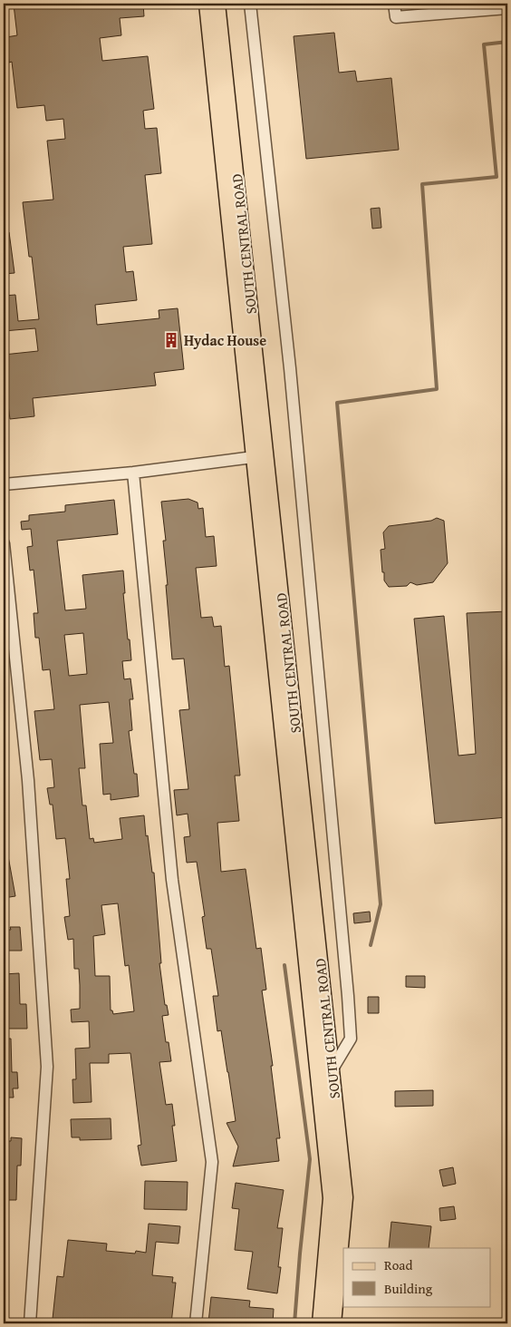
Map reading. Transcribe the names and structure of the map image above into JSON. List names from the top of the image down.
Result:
{
  "streets": {
    "main road": ["SOUTH CENTRAL ROAD"]
  },
  "places": {
    "building": ["Hydac House"]
  },
  "legend": ["Road", "Building"]
}
